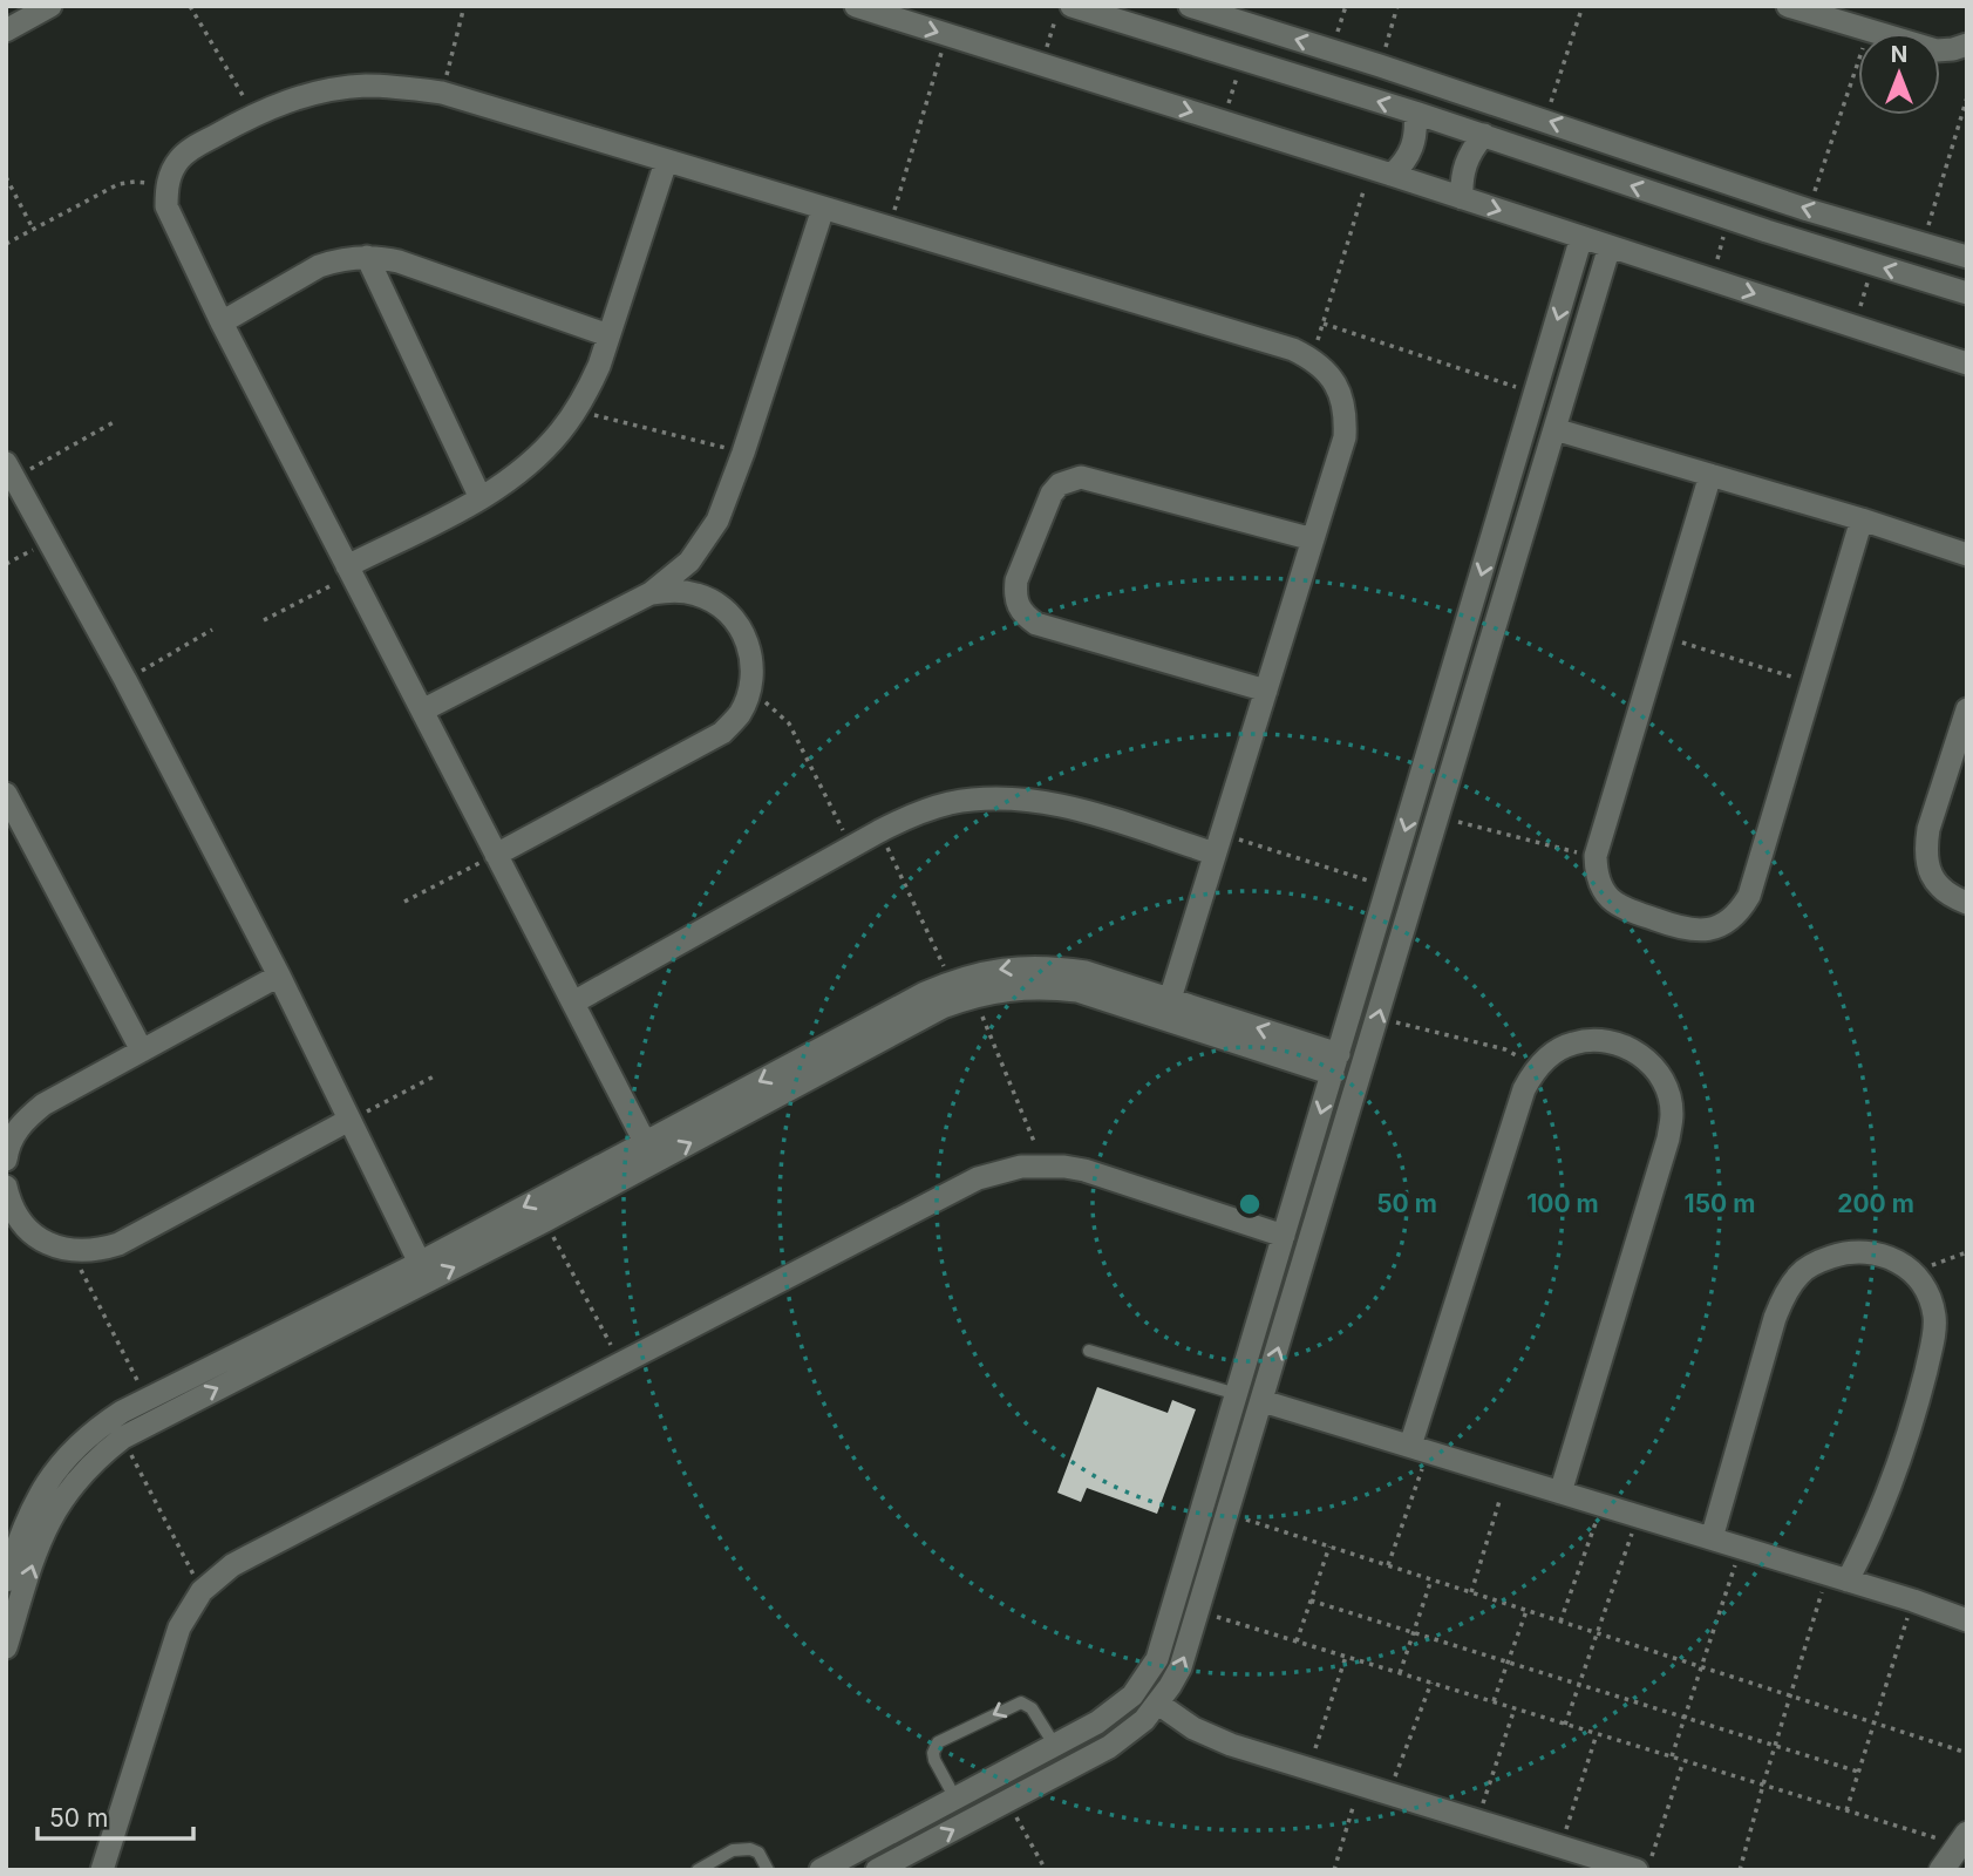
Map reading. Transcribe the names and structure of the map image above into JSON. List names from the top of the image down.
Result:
{
  "scale_bar": "50 m",
  "north": "top",
  "rings": [
    "50 m",
    "100 m",
    "150 m",
    "200 m"
  ]
}
